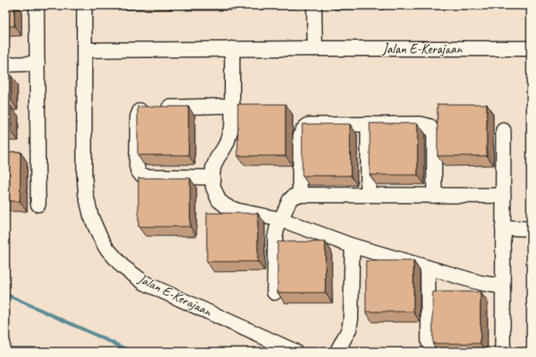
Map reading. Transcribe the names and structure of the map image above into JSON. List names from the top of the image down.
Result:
{
  "streets": {
    "street": ["Jalan E-Kerajaan"]
  }
}
